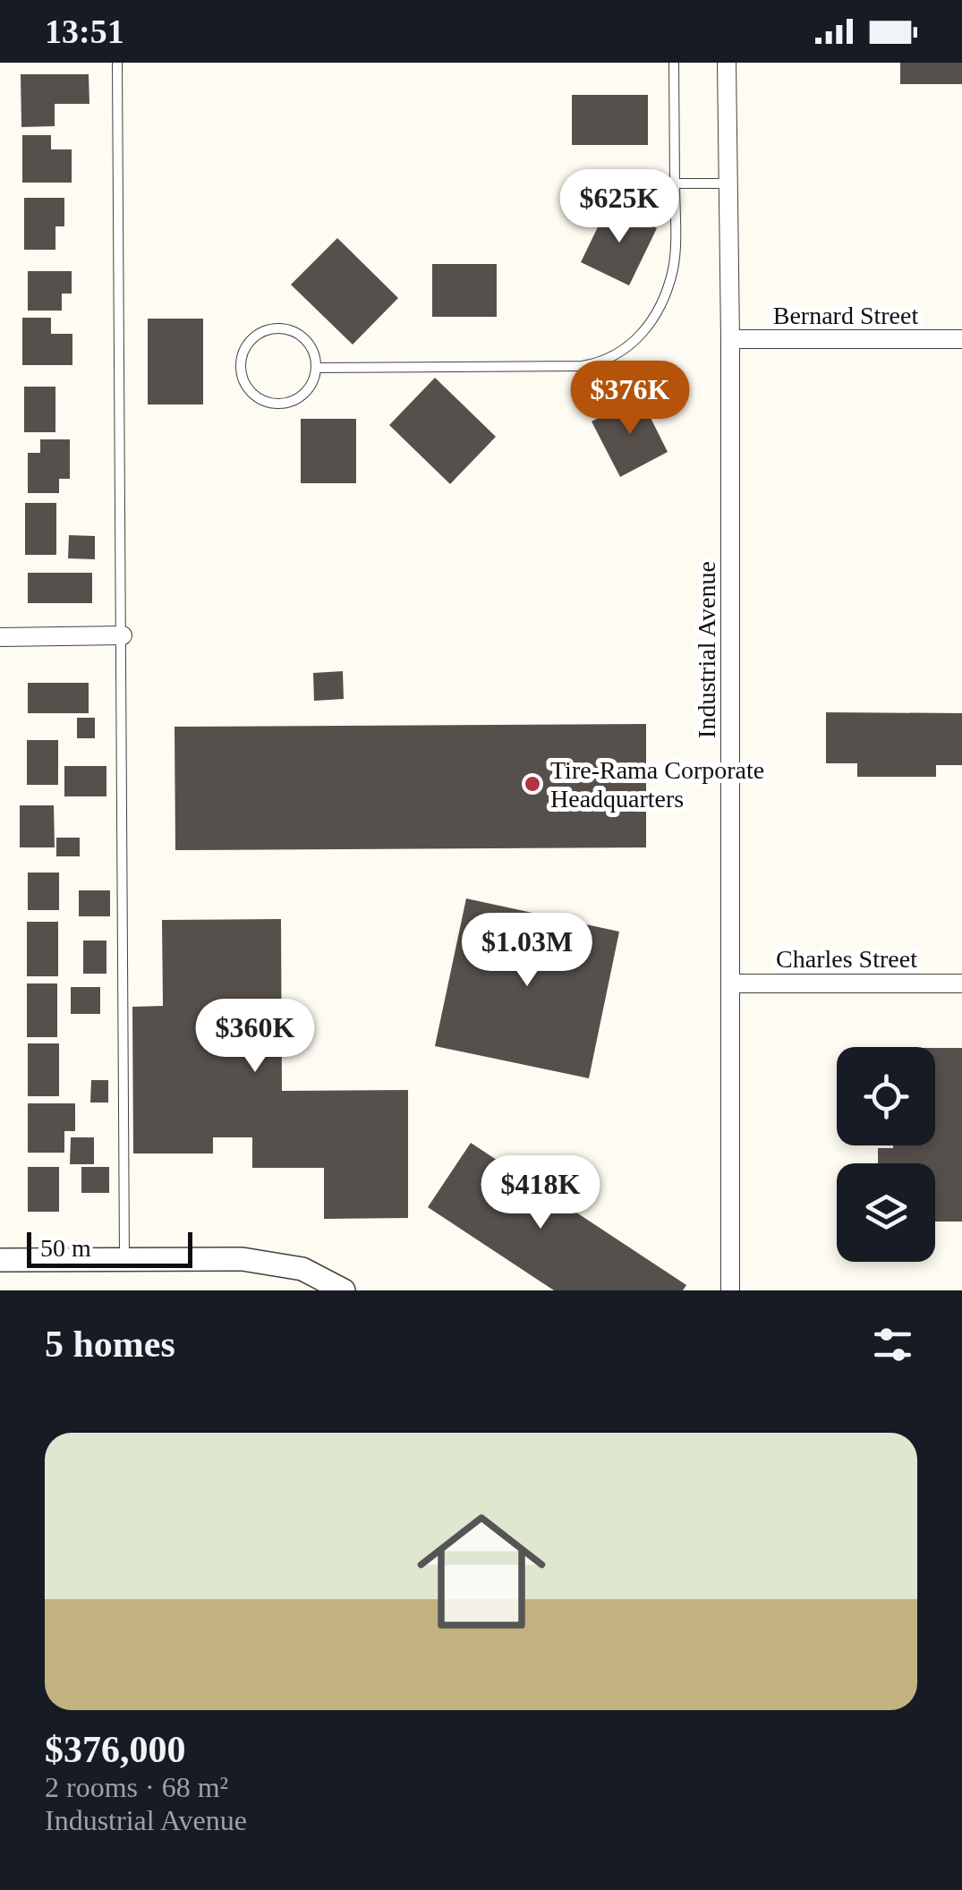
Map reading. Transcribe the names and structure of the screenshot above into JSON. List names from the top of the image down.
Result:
{
  "streets": {
    "street": ["Bernard Street", "Industrial Avenue", "Charles Street"]
  },
  "crossings": [
    ["Bernard Street", "Industrial Avenue"],
    ["Industrial Avenue", "Charles Street"]
  ],
  "places": ["Tire-Rama Corporate Headquarters"],
  "scale_bar": "50 m",
  "page": {
    "status": "13:51",
    "price": [
      "$625K",
      "$376K",
      "$1.03M",
      "$360K",
      "$418K"
    ],
    "scale": "50 m",
    "heading": "5 homes",
    "list": [
      {
        "name": "$376,000",
        "note": "2 rooms · 68 m² · Industrial Avenue"
      }
    ]
  }
}
